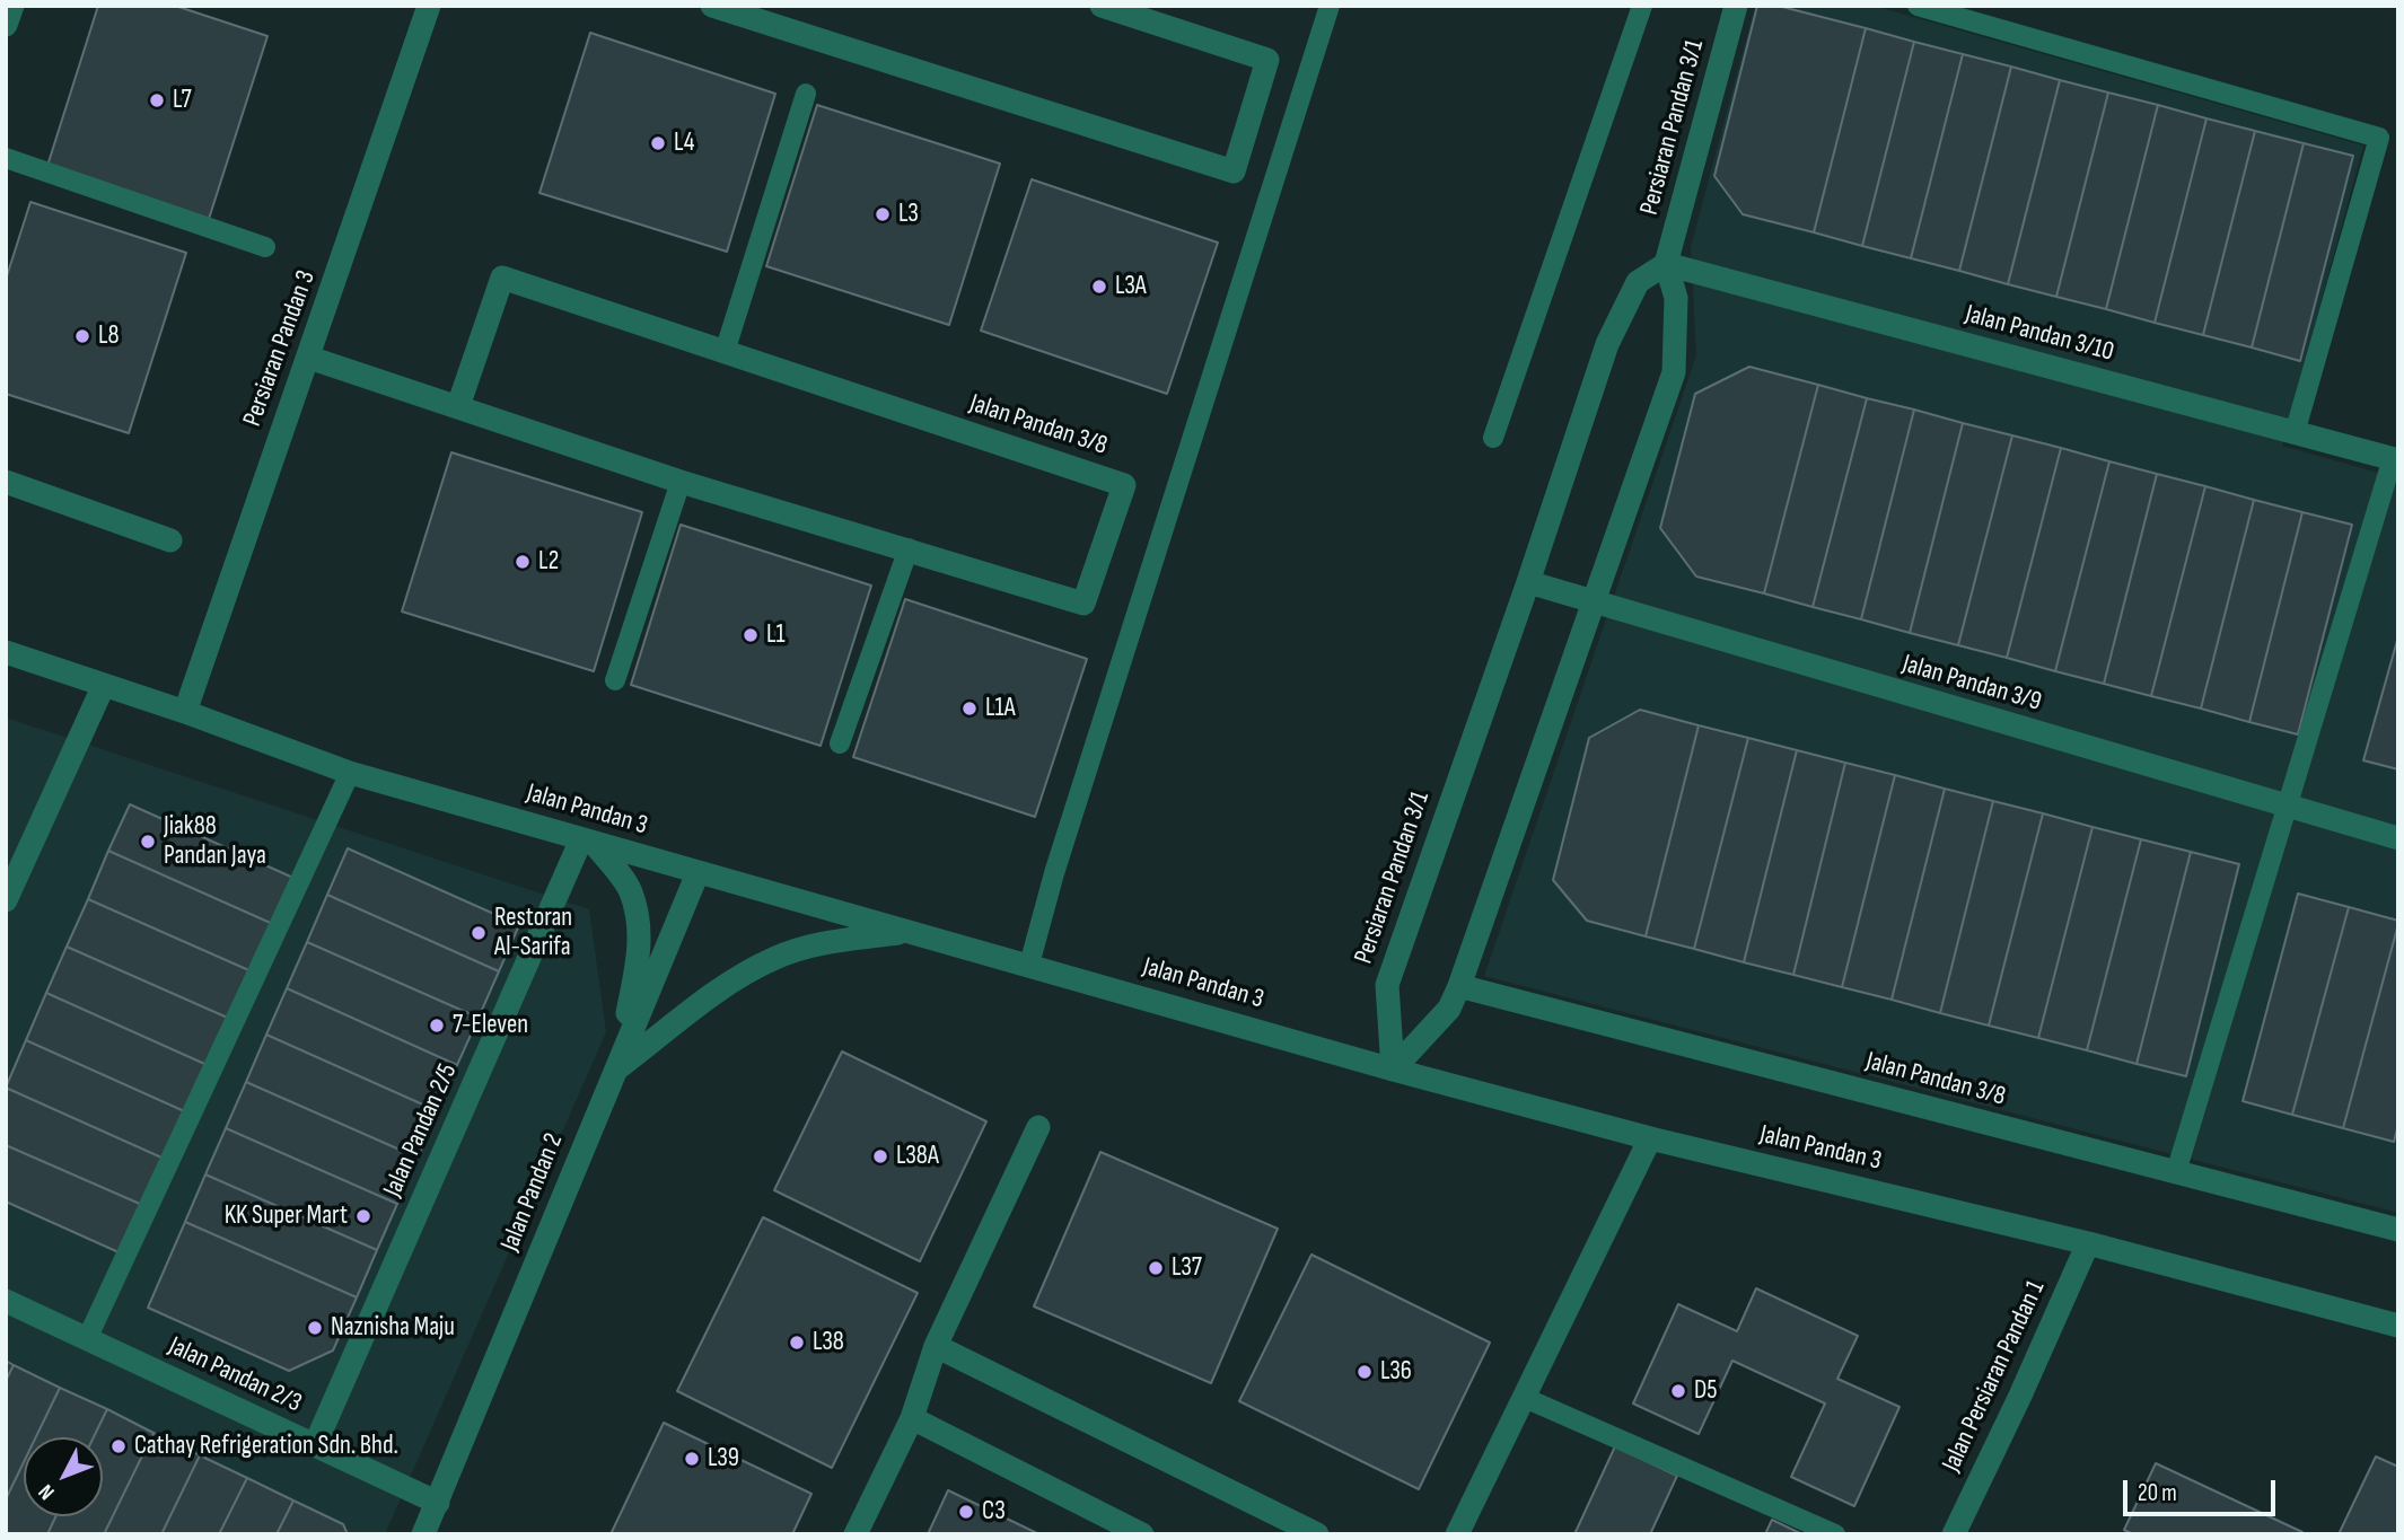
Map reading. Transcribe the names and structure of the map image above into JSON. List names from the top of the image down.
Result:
{
  "streets": {
    "street": [
      "Persiaran Pandan 3/1",
      "Jalan Pandan 3/10",
      "Persiaran Pandan 3",
      "Jalan Pandan 3/8",
      "Jalan Pandan 3/9",
      "Jalan Pandan 3",
      "Jalan Pandan 2/5",
      "Jalan Pandan 2",
      "Jalan Pandan 2/3",
      "Jalan Persiaran Pandan 1"
    ]
  },
  "crossings": [
    ["Persiaran Pandan 3/1", "Jalan Pandan 3/10"],
    ["Persiaran Pandan 3/1", "Jalan Pandan 3/8"],
    ["Persiaran Pandan 3/1", "Jalan Pandan 3/9"],
    ["Persiaran Pandan 3/1", "Jalan Pandan 3"],
    ["Persiaran Pandan 3", "Jalan Pandan 3/8"],
    ["Persiaran Pandan 3", "Jalan Pandan 3"],
    ["Jalan Pandan 3", "Jalan Pandan 2/5"],
    ["Jalan Pandan 3", "Jalan Pandan 2"],
    ["Jalan Pandan 3", "Jalan Persiaran Pandan 1"],
    ["Jalan Pandan 2/5", "Jalan Pandan 2/3"],
    ["Jalan Pandan 2", "Jalan Pandan 2/3"]
  ],
  "places": [
    "L7",
    "L4",
    "L3",
    "L3A",
    "L8",
    "L2",
    "L1",
    "L1A",
    "Jiak88 Pandan Jaya",
    "Restoran Al-Sarifa",
    "7-Eleven",
    "L38A",
    "KK Super Mart",
    "L37",
    "Naznisha Maju",
    "L38",
    "L36",
    "D5",
    "Cathay Refrigeration Sdn. Bhd.",
    "L39",
    "C3"
  ],
  "scale_bar": "20 m",
  "north": "bottom left"
}
